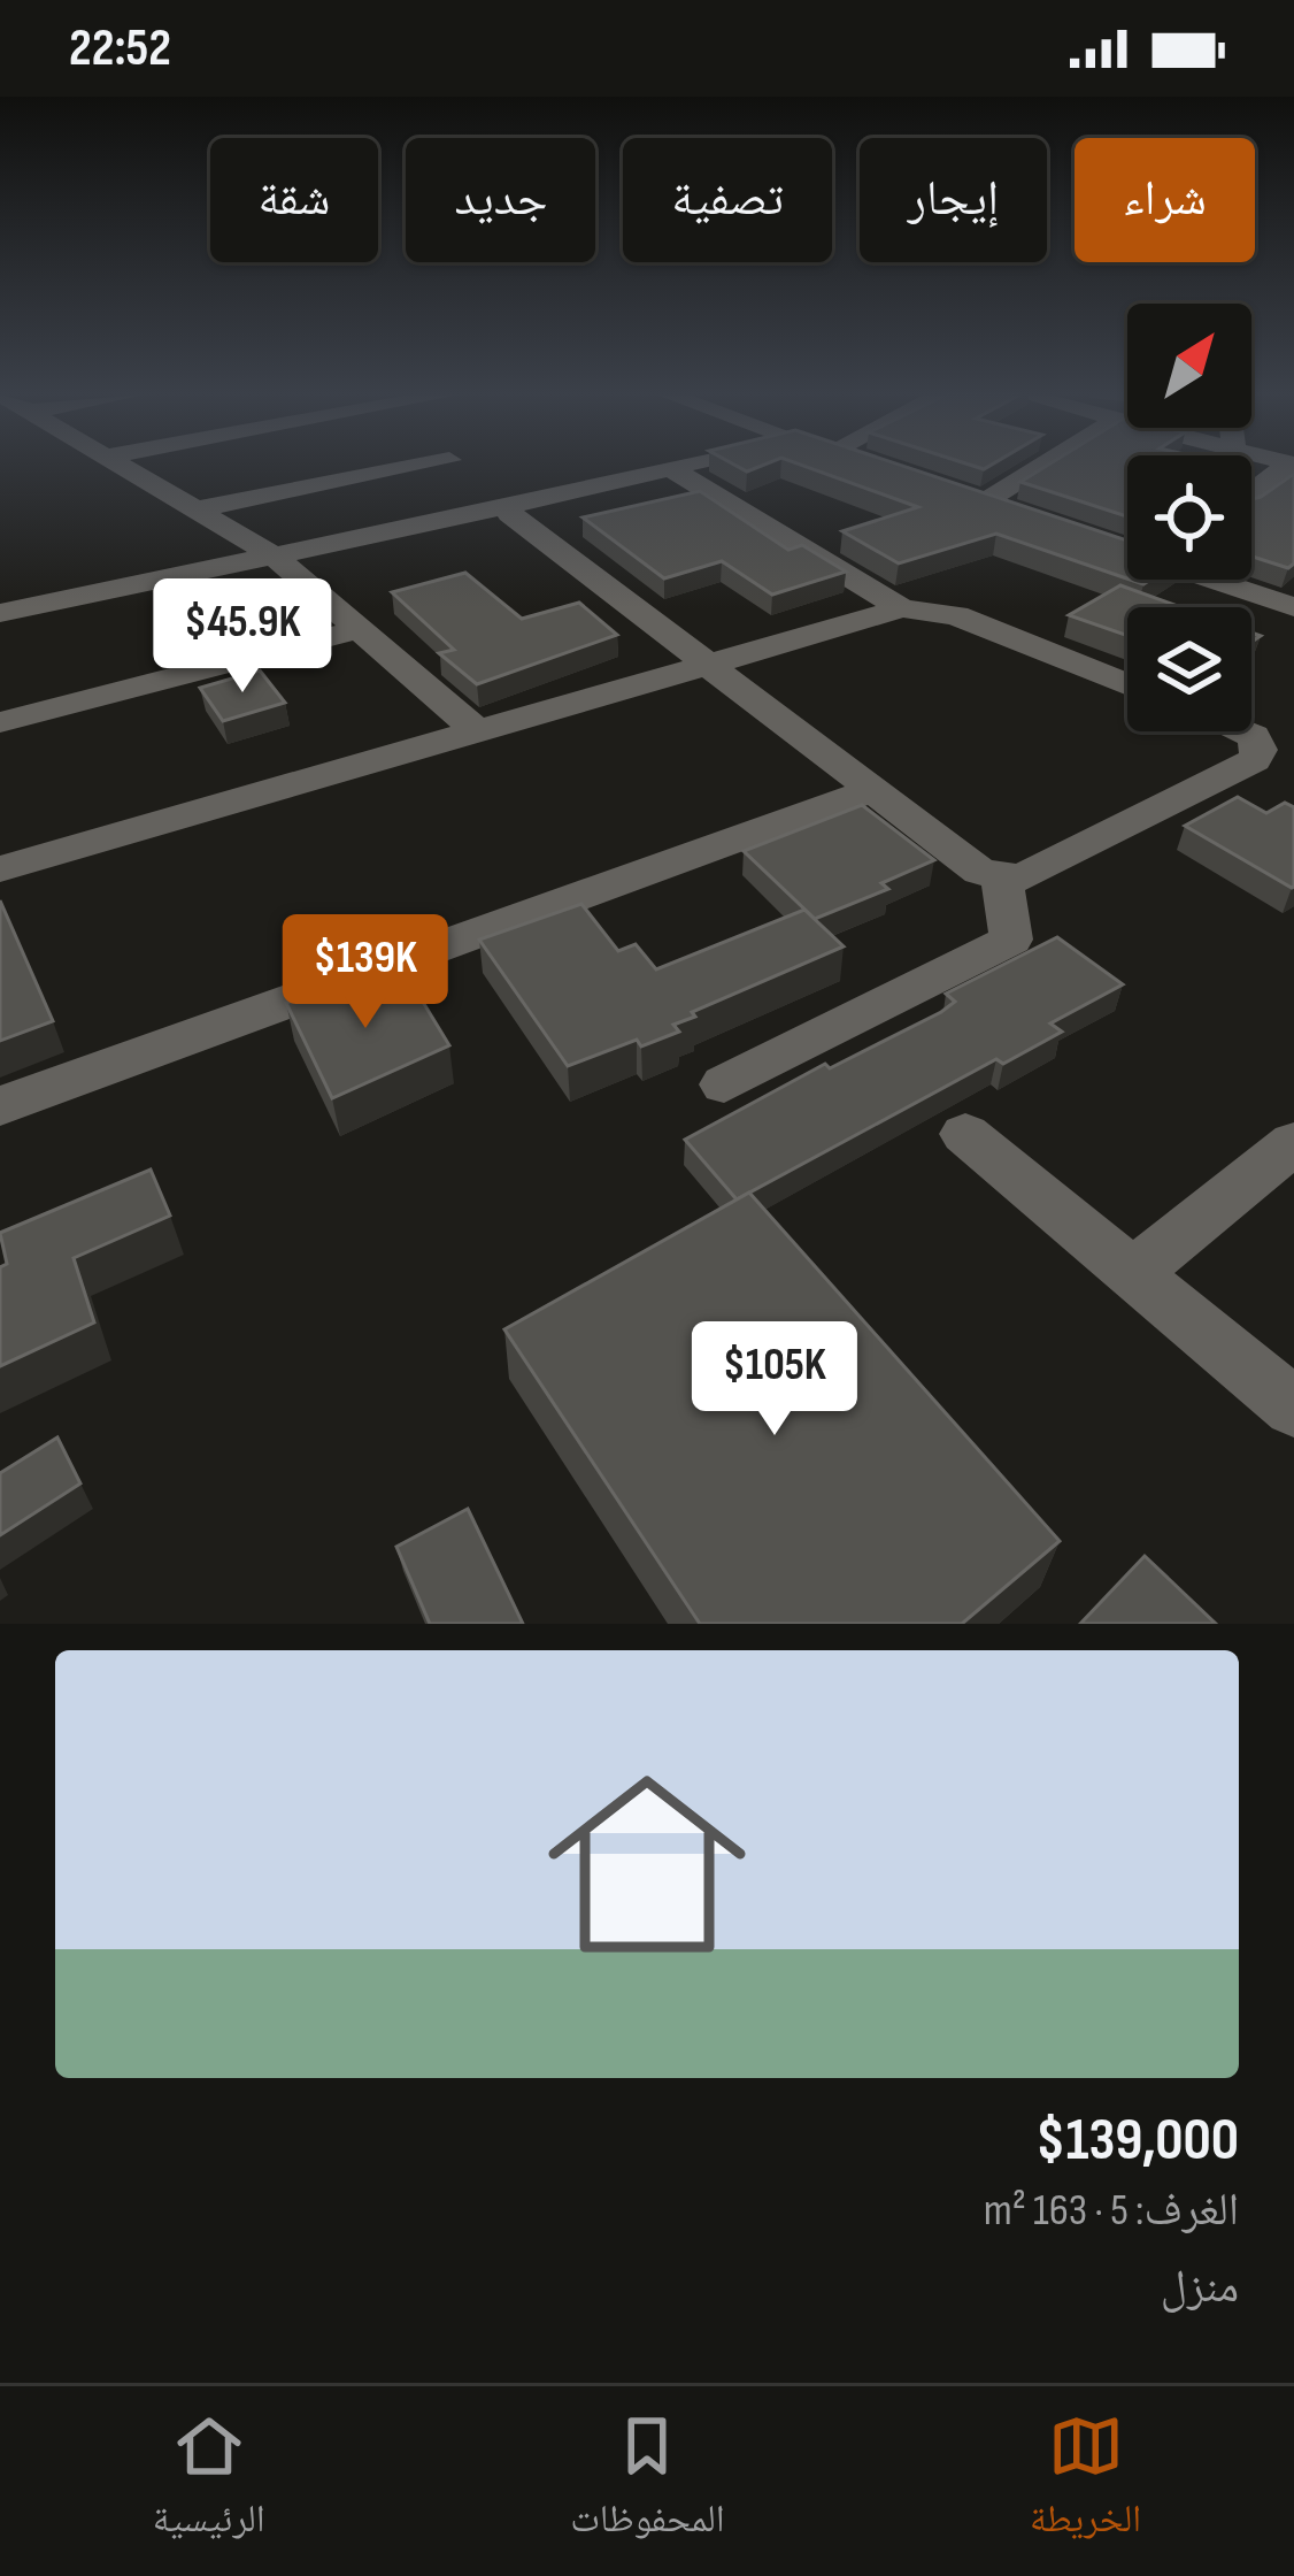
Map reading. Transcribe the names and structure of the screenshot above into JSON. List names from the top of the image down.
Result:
{
  "north": "top right",
  "page": {
    "status": "22:52",
    "chip": [
      "شراء",
      "إيجار",
      "تصفية",
      "جديد",
      "شقة"
    ],
    "price": ["$45.9K", "$139K", "$105K"],
    "list": [
      {
        "name": "$139,000",
        "note": "الغرف: 5 · 163 m² · منزل"
      }
    ],
    "tabs": ["الخريطة", "المحفوظات", "الرئيسية"]
  }
}
